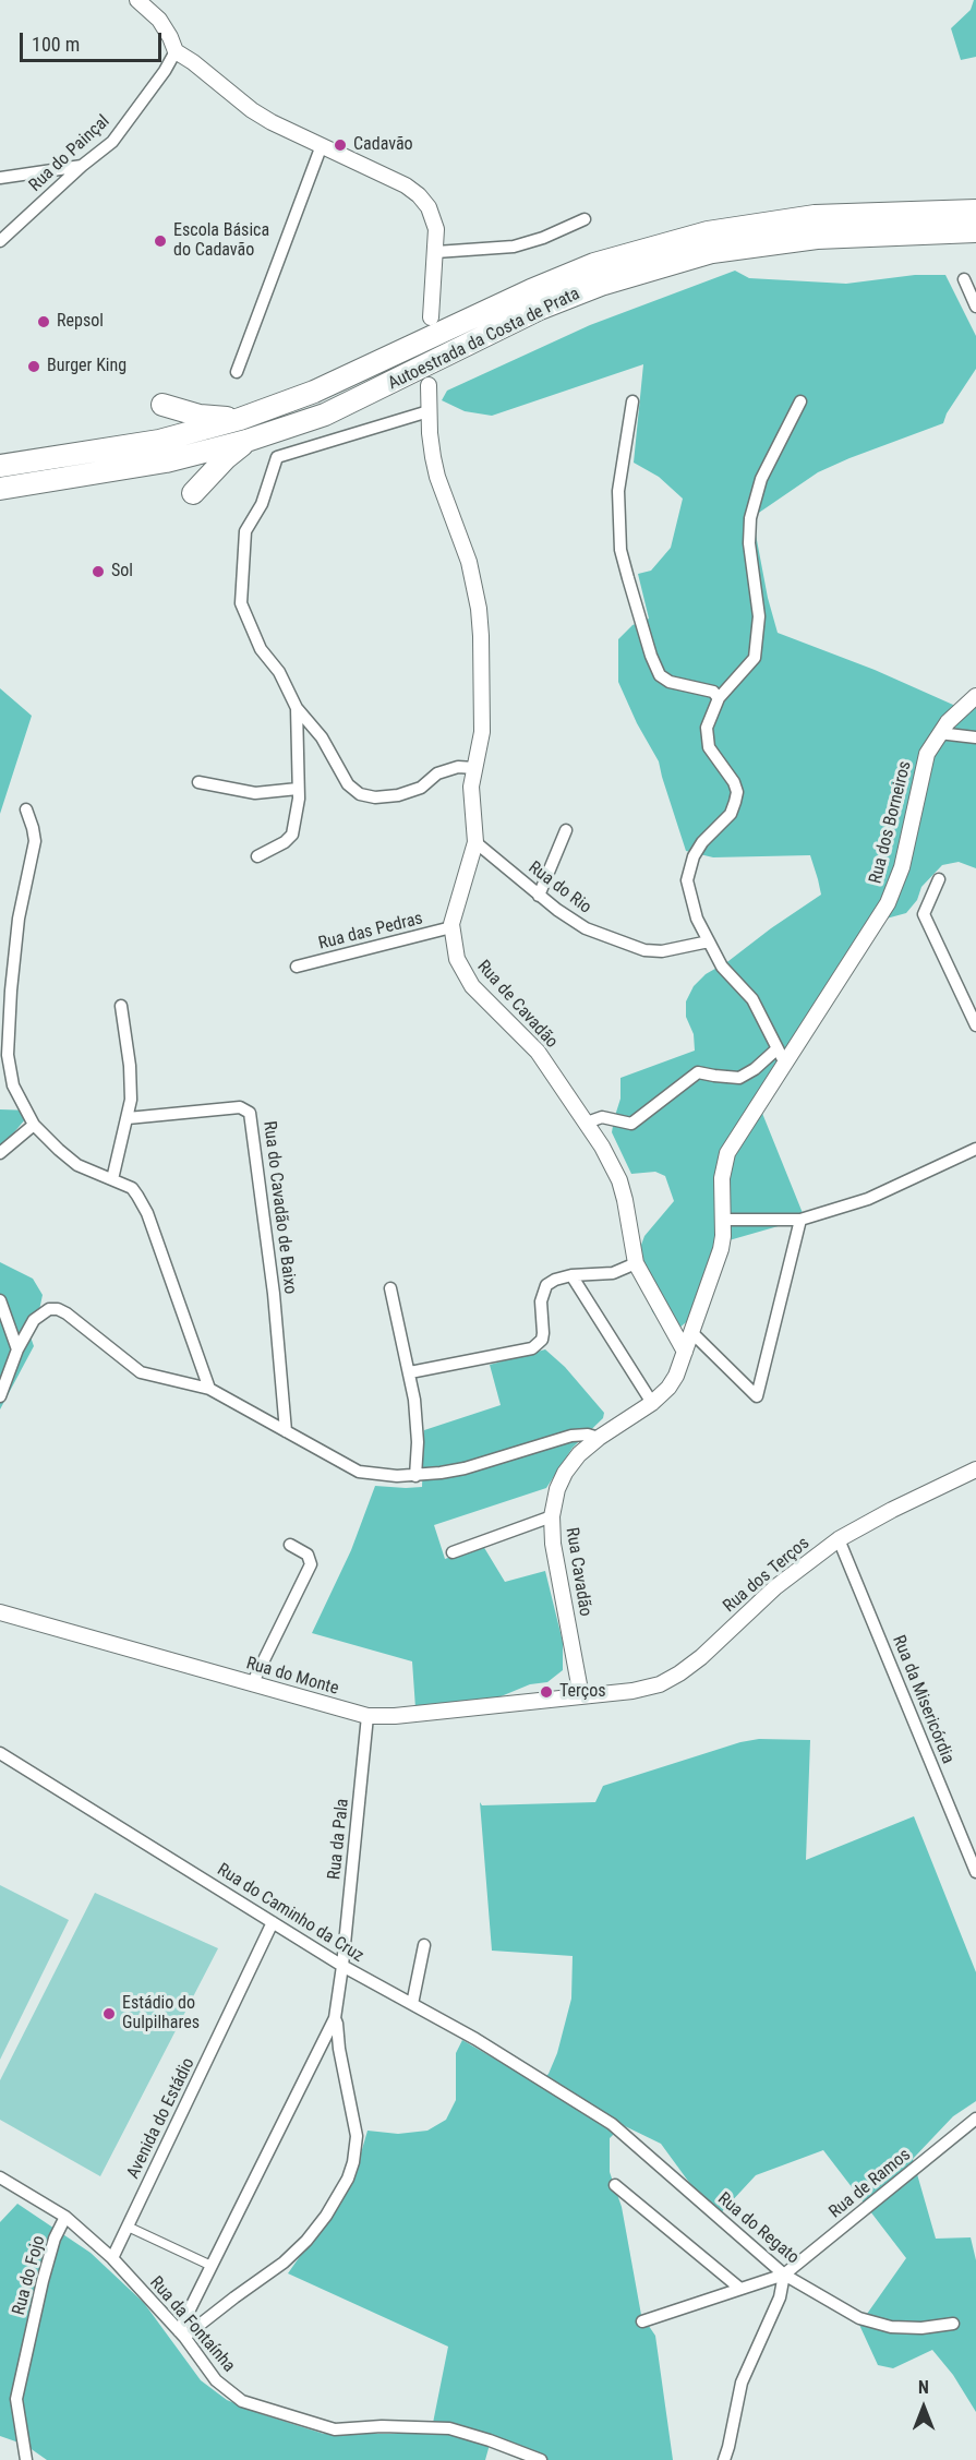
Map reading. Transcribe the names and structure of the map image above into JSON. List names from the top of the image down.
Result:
{
  "streets": {
    "highway": ["Autoestrada da Costa de Prata"],
    "street": [
      "Rua do Painçal",
      "Rua dos Borneiros",
      "Rua do Rio",
      "Rua das Pedras",
      "Rua de Cavadão",
      "Rua do Cavadão de Baixo",
      "Rua Cavadão",
      "Rua dos Terços",
      "Rua do Monte",
      "Rua da Misericórdia",
      "Rua da Pala",
      "Rua do Caminho da Cruz",
      "Avenida do Estádio",
      "Rua de Ramos",
      "Rua do Regato",
      "Rua do Fojo",
      "Rua da Fontaínha"
    ]
  },
  "crossings": [
    ["Rua dos Borneiros", "Rua Cavadão"],
    ["Rua do Rio", "Rua de Cavadão"],
    ["Rua das Pedras", "Rua de Cavadão"],
    ["Rua de Cavadão", "Rua Cavadão"],
    ["Rua Cavadão", "Rua dos Terços"],
    ["Rua Cavadão", "Rua do Monte"],
    ["Rua dos Terços", "Rua do Monte"],
    ["Rua dos Terços", "Rua da Misericórdia"],
    ["Rua do Monte", "Rua da Pala"],
    ["Rua da Pala", "Rua do Caminho da Cruz"],
    ["Rua do Caminho da Cruz", "Avenida do Estádio"],
    ["Rua do Caminho da Cruz", "Rua do Regato"],
    ["Avenida do Estádio", "Rua da Fontaínha"],
    ["Rua de Ramos", "Rua do Regato"],
    ["Rua do Fojo", "Rua da Fontaínha"]
  ],
  "places": [
    "Cadavão",
    "Escola Básica do Cadavão",
    "Repsol",
    "Burger King",
    "Sol",
    "Terços",
    "Estádio do Gulpilhares"
  ],
  "scale_bar": "100 m",
  "north": "top"
}
